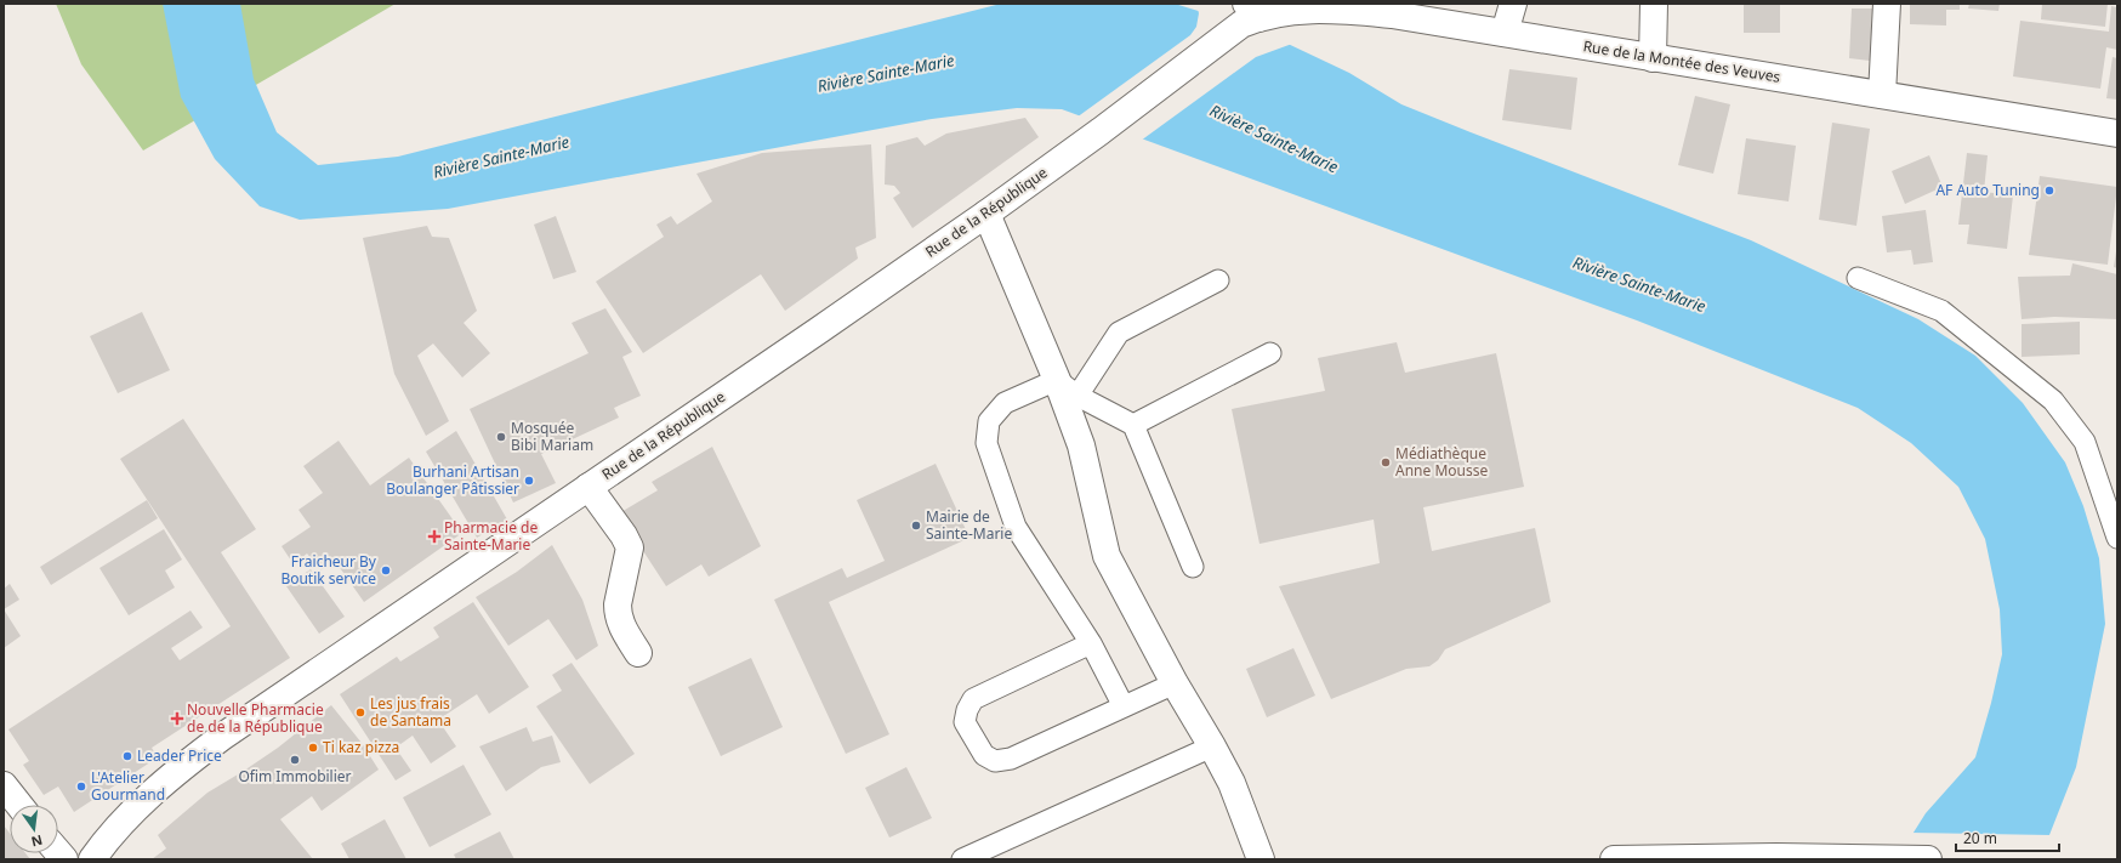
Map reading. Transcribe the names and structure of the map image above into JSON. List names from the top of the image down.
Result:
{
  "streets": {
    "main road": ["Rue de la Montée des Veuves", "Rue de la République"]
  },
  "crossings": [
    ["Rue de la Montée des Veuves", "Rue de la République"]
  ],
  "water": ["Rivière Sainte-Marie"],
  "places": {
    "other": [
      "AF Auto Tuning",
      "Mosquée Bibi Mariam",
      "Médiathèque Anne Mousse",
      "Burhani Artisan Boulanger Pâtissier",
      "Mairie de Sainte-Marie",
      "Fraicheur By Boutik service",
      "Les jus frais de Santama",
      "Ti kaz pizza",
      "Leader Price",
      "Ofim Immobilier",
      "L'Atelier Gourmand"
    ],
    "health": ["Pharmacie de Sainte-Marie", "Nouvelle Pharmacie de de la République"]
  },
  "scale_bar": "20 m",
  "north": "bottom"
}
